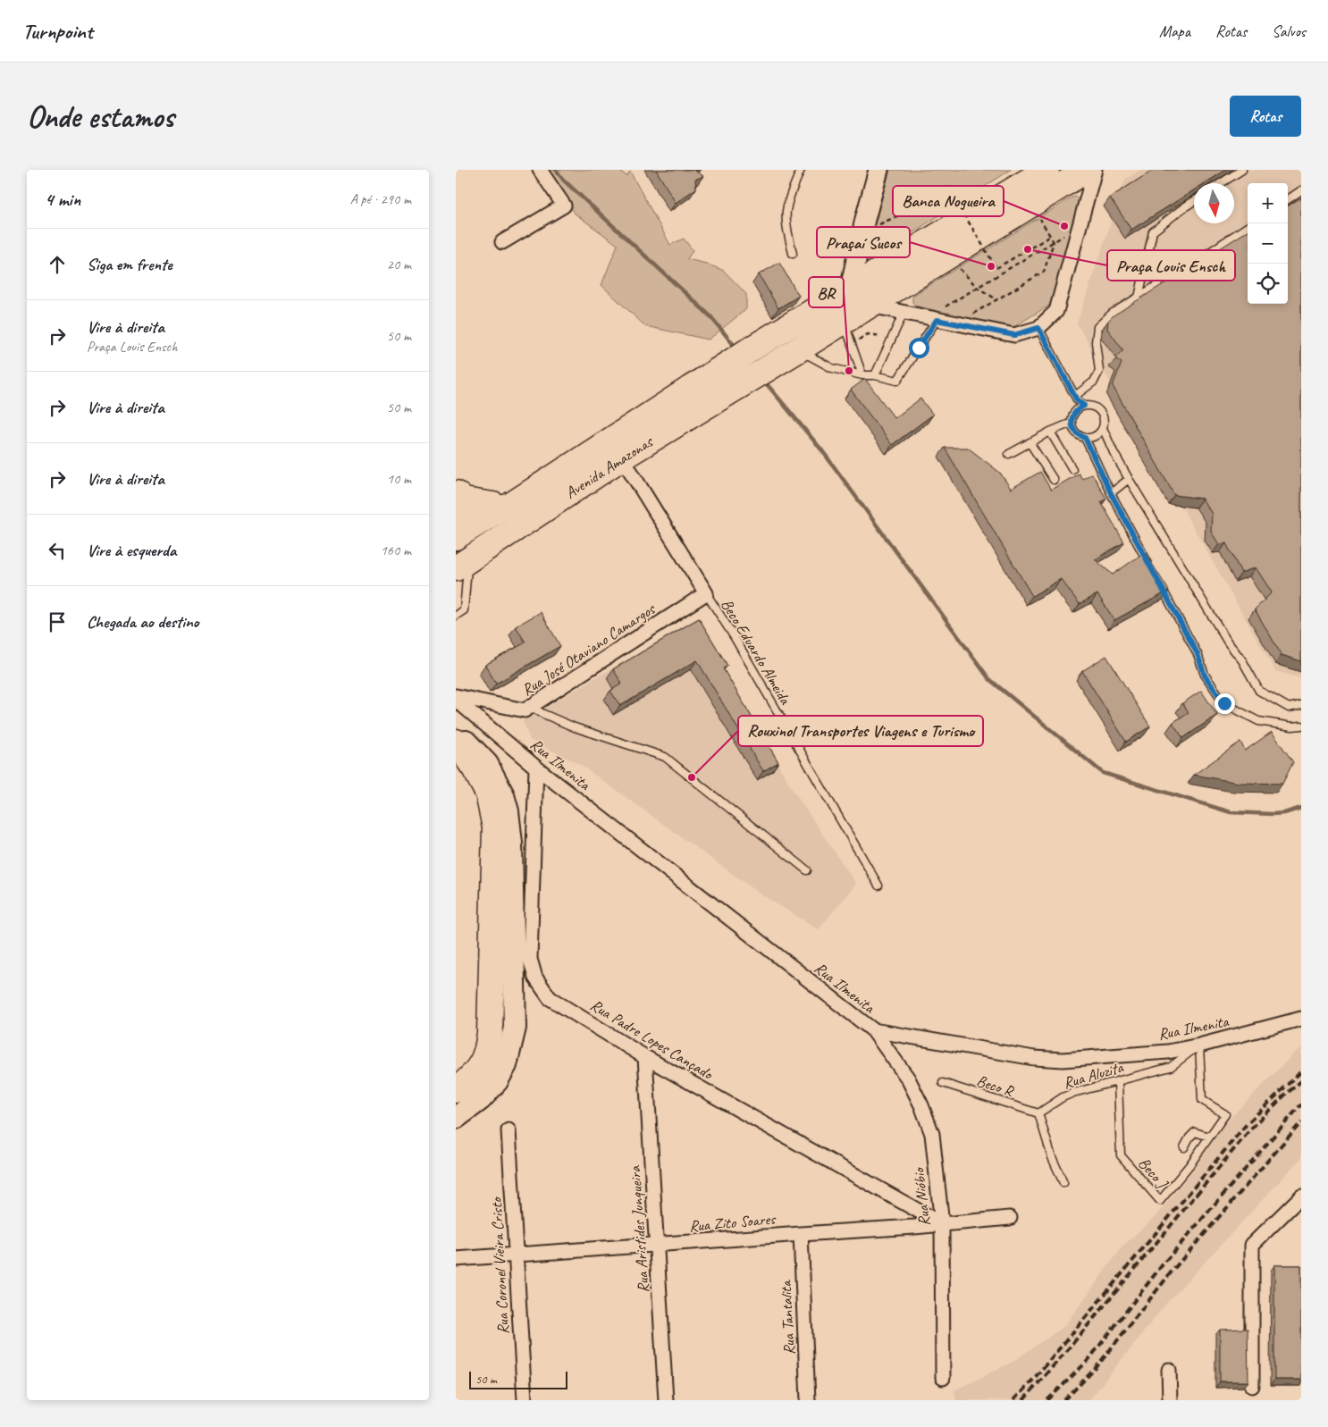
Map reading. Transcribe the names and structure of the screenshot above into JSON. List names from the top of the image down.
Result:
{
  "streets": {
    "highway": ["Avenida Amazonas"],
    "street": [
      "Rua José Otaviano Camargos",
      "Rua Ilmenita",
      "Rua Padre Lopes Cançado",
      "Rua Nióbio",
      "Rua Zito Soares",
      "Rua Aristides Junqueira",
      "Rua Coronel Vieira Cristo",
      "Rua Tantalita"
    ],
    "lane": [
      "Beco Eduardo Almeida",
      "Rua Aluzita",
      "Beco R",
      "Beco J"
    ]
  },
  "crossings": [
    ["Rua José Otaviano Camargos", "Beco Eduardo Almeida"],
    ["Rua Ilmenita", "Rua Padre Lopes Cançado"],
    ["Rua Ilmenita", "Rua Aluzita"],
    ["Rua Ilmenita", "Rua Nióbio"],
    ["Rua Padre Lopes Cançado", "Rua Nióbio"],
    ["Rua Padre Lopes Cançado", "Rua Zito Soares"],
    ["Rua Padre Lopes Cançado", "Rua Aristides Junqueira"],
    ["Rua Aluzita", "Beco R"],
    ["Rua Aluzita", "Beco J"],
    ["Rua Nióbio", "Rua Zito Soares"],
    ["Rua Zito Soares", "Rua Aristides Junqueira"],
    ["Rua Zito Soares", "Rua Coronel Vieira Cristo"],
    ["Rua Zito Soares", "Rua Tantalita"]
  ],
  "places": [
    "Banca Nogueira",
    "Praça Louis Ensch",
    "Praçaí Sucos",
    "BR",
    "Rouxinol Transportes Viagens e Turismo"
  ],
  "scale_bar": "50 m",
  "north": "bottom",
  "page": {
    "header": "Turnpoint",
    "nav": ["Mapa", "Rotas", "Salvos"],
    "buttons": "Rotas",
    "title": "Onde estamos",
    "heading": ["4 min", "A pé · 290 m"],
    "map_buttons": ["+", "−"],
    "list": [
      ["Siga em frente", "20 m"],
      ["Vire à direita", "Praça Louis Ensch", "50 m"],
      ["Vire à direita", "50 m"],
      ["Vire à direita", "10 m"],
      ["Vire à esquerda", "160 m"],
      "Chegada ao destino"
    ],
    "scale": "50 m"
  }
}
